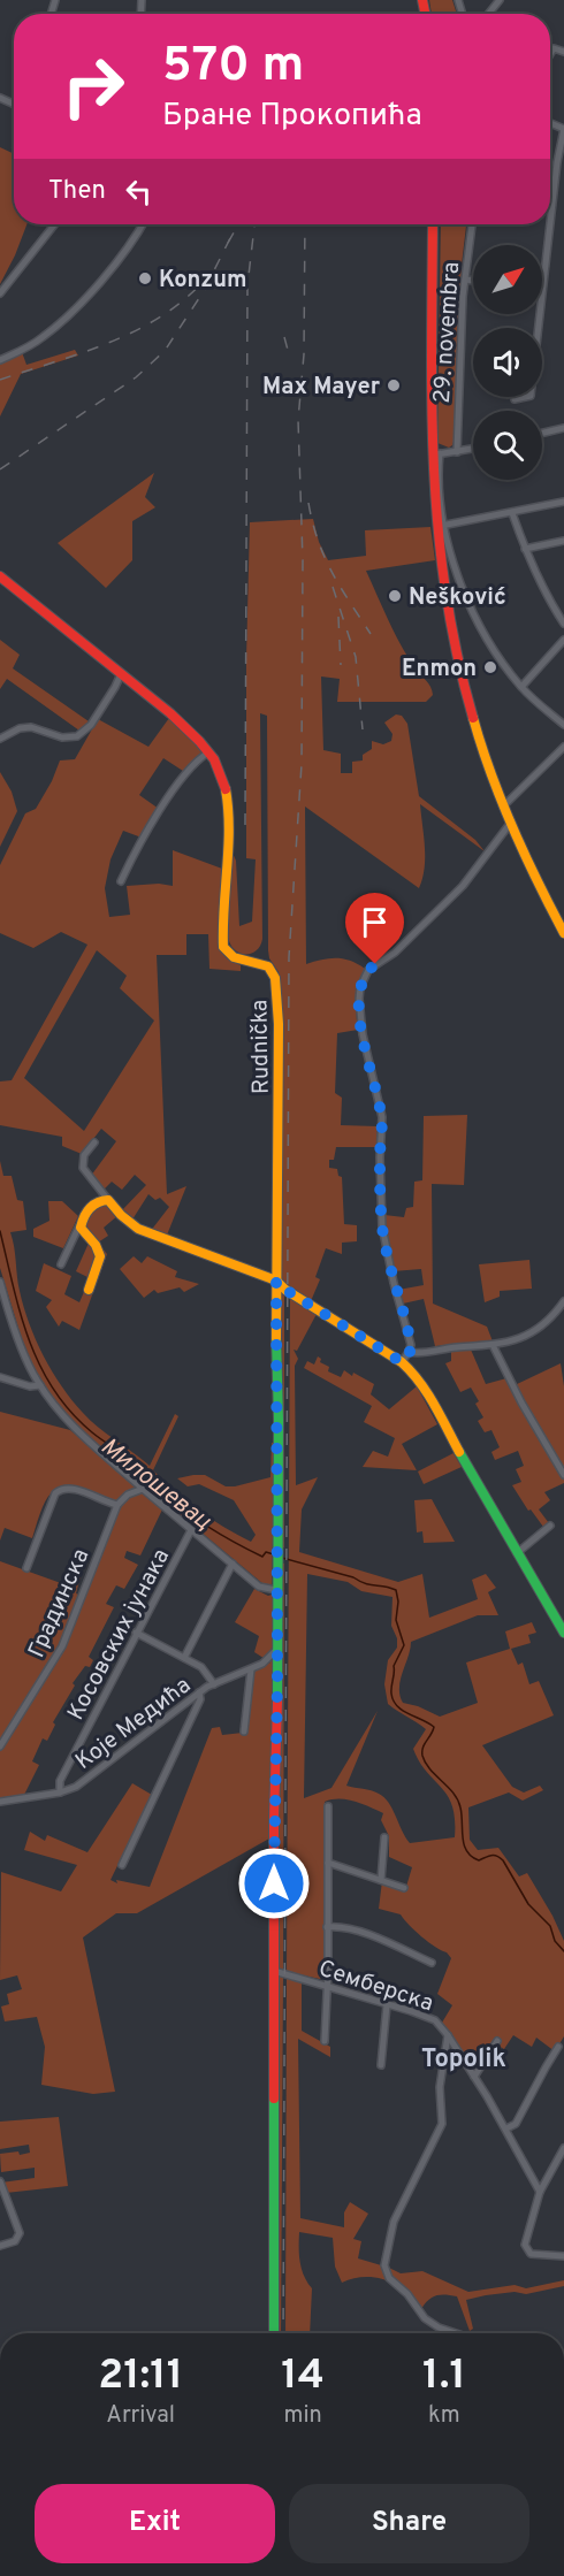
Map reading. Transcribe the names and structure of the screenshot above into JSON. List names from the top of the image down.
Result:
{
  "streets": {
    "street": [
      "29. novembra",
      "Rudnička",
      "Градинска",
      "Косовских јунака",
      "Које Медића",
      "Семберска"
    ]
  },
  "crossings": [
    ["Косовских јунака", "Које Медића"]
  ],
  "districts": ["Topolik"],
  "water": ["Милошевац"],
  "places": [
    "Konzum",
    "Max Mayer",
    "Nešković",
    "Enmon"
  ],
  "north": "top right",
  "page": {
    "turn": ["570 m", "Бране Прокопића"],
    "then": "Then",
    "eta": [
      "21:11",
      "Arrival",
      "14",
      "min",
      "1.1",
      "km"
    ],
    "buttons": ["Exit", "Share"]
  }
}
